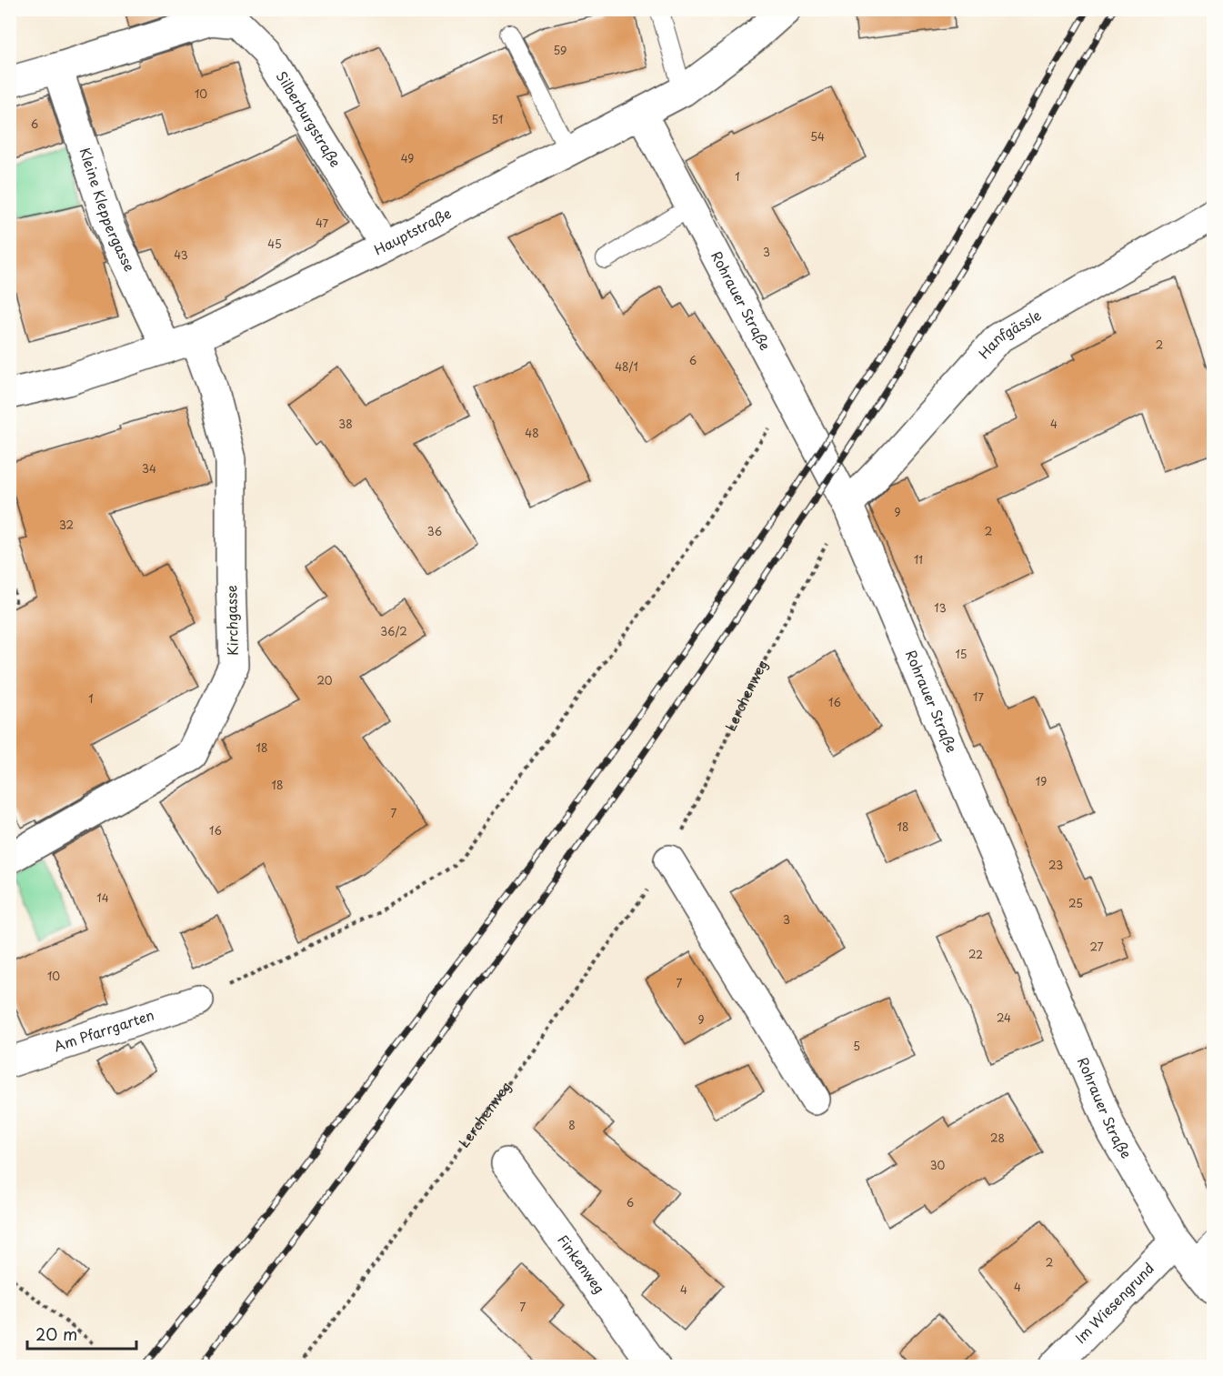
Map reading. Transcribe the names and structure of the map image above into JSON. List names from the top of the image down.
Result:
{
  "streets": {
    "street": [
      "Silberburgstraße",
      "Kleine Kleppergasse",
      "Hauptstraße",
      "Rohrauer Straße",
      "Hanfgässle",
      "Kirchgasse",
      "Am Pfarrgarten",
      "Finkenweg",
      "Im Wiesengrund"
    ],
    "path": ["Lerchenweg"]
  },
  "crossings": [
    ["Silberburgstraße", "Kleine Kleppergasse"],
    ["Silberburgstraße", "Hauptstraße"],
    ["Kleine Kleppergasse", "Hauptstraße"],
    ["Hauptstraße", "Rohrauer Straße"],
    ["Hauptstraße", "Kirchgasse"],
    ["Rohrauer Straße", "Hanfgässle"],
    ["Rohrauer Straße", "Im Wiesengrund"]
  ],
  "house_numbers": [
    "59",
    "10",
    "51",
    "6",
    "54",
    "49",
    "1",
    "47",
    "45",
    "3",
    "43",
    "2",
    "6",
    "48/1",
    "38",
    "4",
    "48",
    "34",
    "9",
    "32",
    "36",
    "2",
    "11",
    "13",
    "36/2",
    "15",
    "20",
    "17",
    "1",
    "16",
    "18",
    "19",
    "18",
    "7",
    "18",
    "16",
    "23",
    "14",
    "25",
    "3",
    "27",
    "22",
    "10",
    "7",
    "24",
    "9",
    "5",
    "8",
    "28",
    "30",
    "6",
    "2",
    "4",
    "4",
    "7"
  ],
  "scale_bar": "20 m"
}
